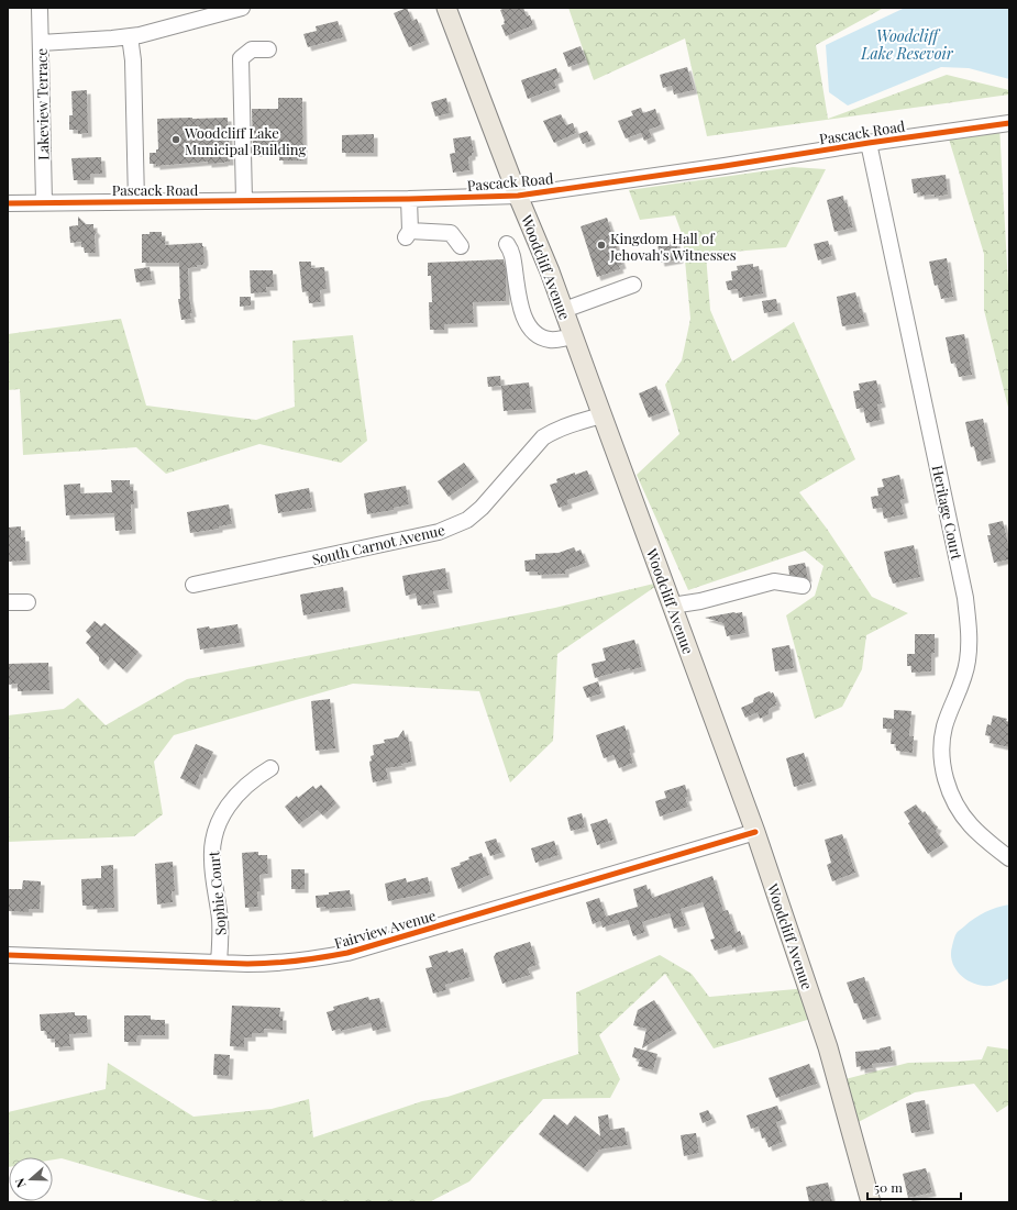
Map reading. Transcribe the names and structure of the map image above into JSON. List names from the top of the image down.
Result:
{
  "streets": {
    "main road": ["Woodcliff Avenue"],
    "street": [
      "Lakeview Terrace",
      "Pascack Road",
      "Heritage Court",
      "South Carnot Avenue",
      "Sophie Court",
      "Fairview Avenue"
    ]
  },
  "crossings": [
    ["Lakeview Terrace", "Pascack Road"],
    ["Pascack Road", "Woodcliff Avenue"],
    ["Pascack Road", "Heritage Court"],
    ["Woodcliff Avenue", "South Carnot Avenue"],
    ["Woodcliff Avenue", "Fairview Avenue"],
    ["Sophie Court", "Fairview Avenue"]
  ],
  "water": ["Woodcliff Lake Resevoir"],
  "places": ["Woodcliff Lake Municipal Building", "Kingdom Hall of Jehovah's Witnesses"],
  "scale_bar": "50 m",
  "north": "left"
}
